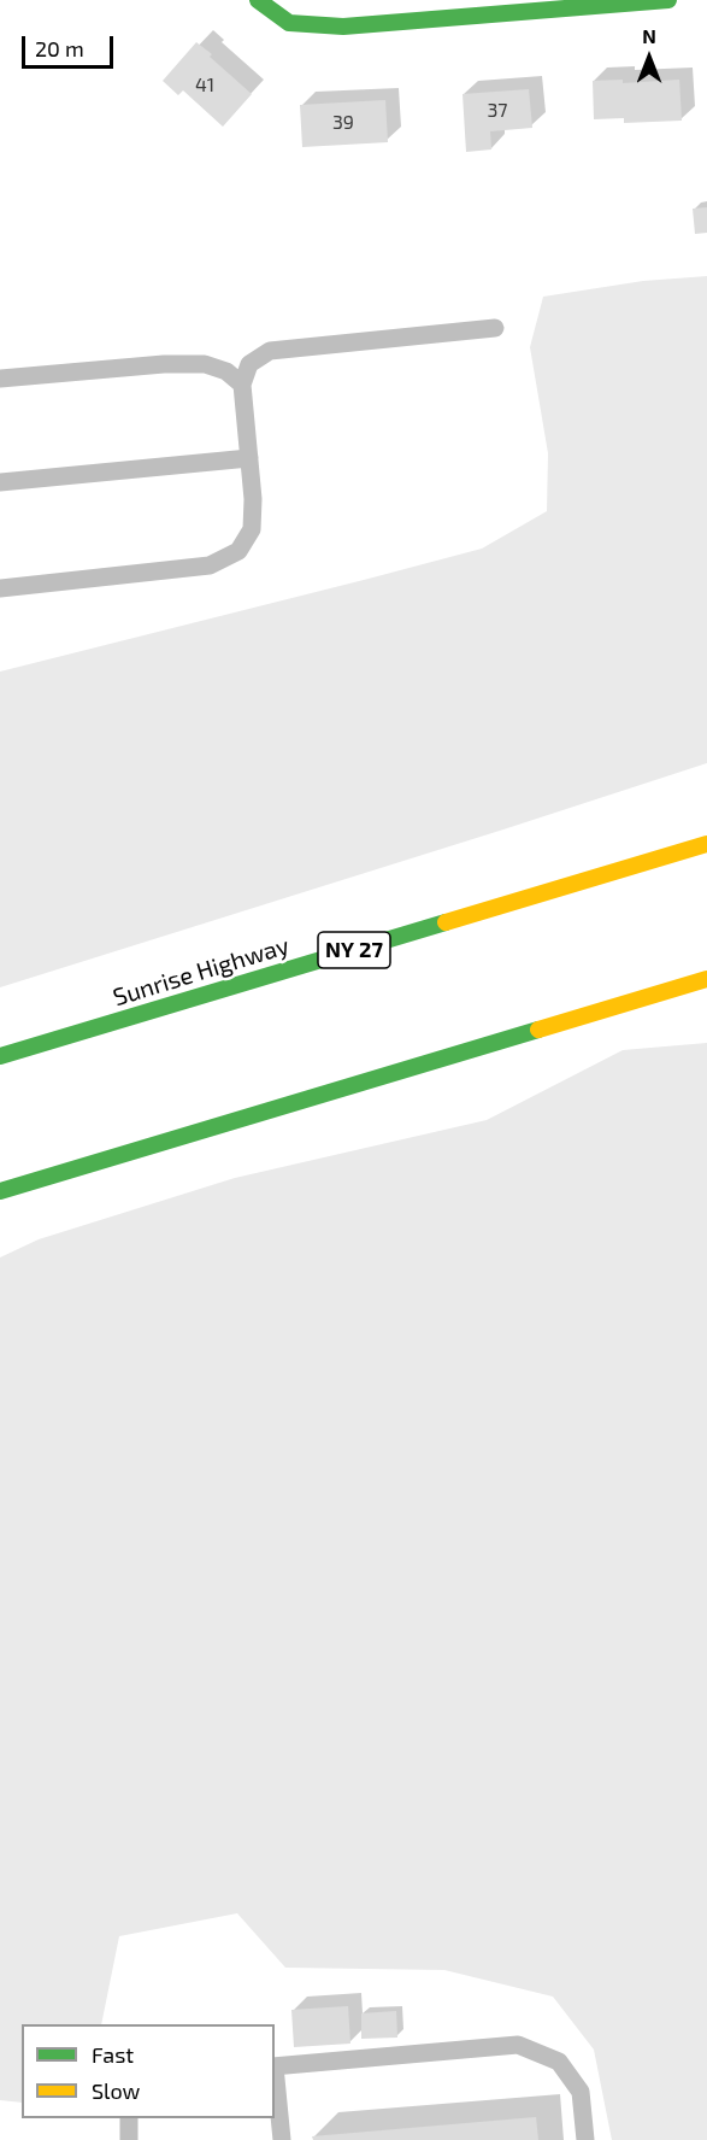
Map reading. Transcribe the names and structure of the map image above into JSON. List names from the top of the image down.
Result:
{
  "streets": {
    "main road": ["NY 27", "Sunrise Highway"]
  },
  "house_numbers": ["41", "37", "39"],
  "legend": ["Fast", "Slow"],
  "scale_bar": "20 m",
  "north": "top"
}
